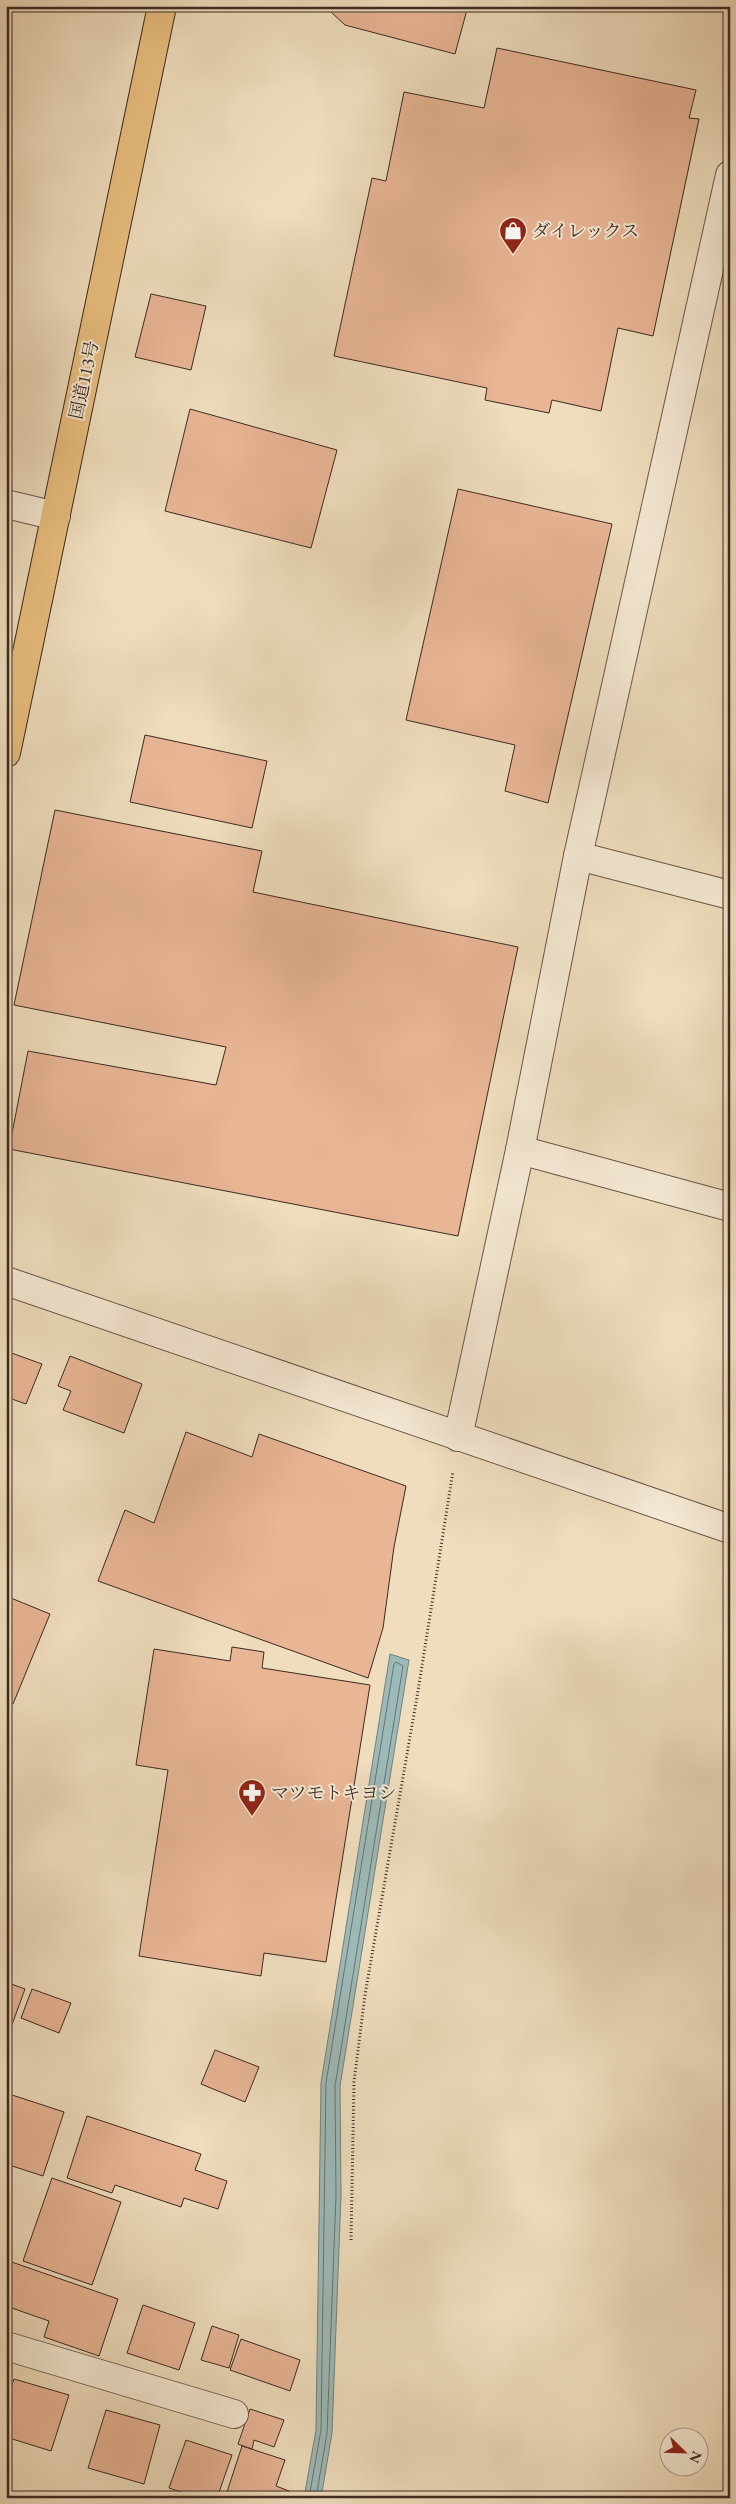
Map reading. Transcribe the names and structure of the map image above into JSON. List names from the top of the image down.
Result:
{
  "streets": {
    "highway": ["国道113号"]
  },
  "places": {
    "shop": ["ダイレックス"],
    "pharmacy": ["マツモトキヨシ"]
  },
  "north": "bottom right"
}
